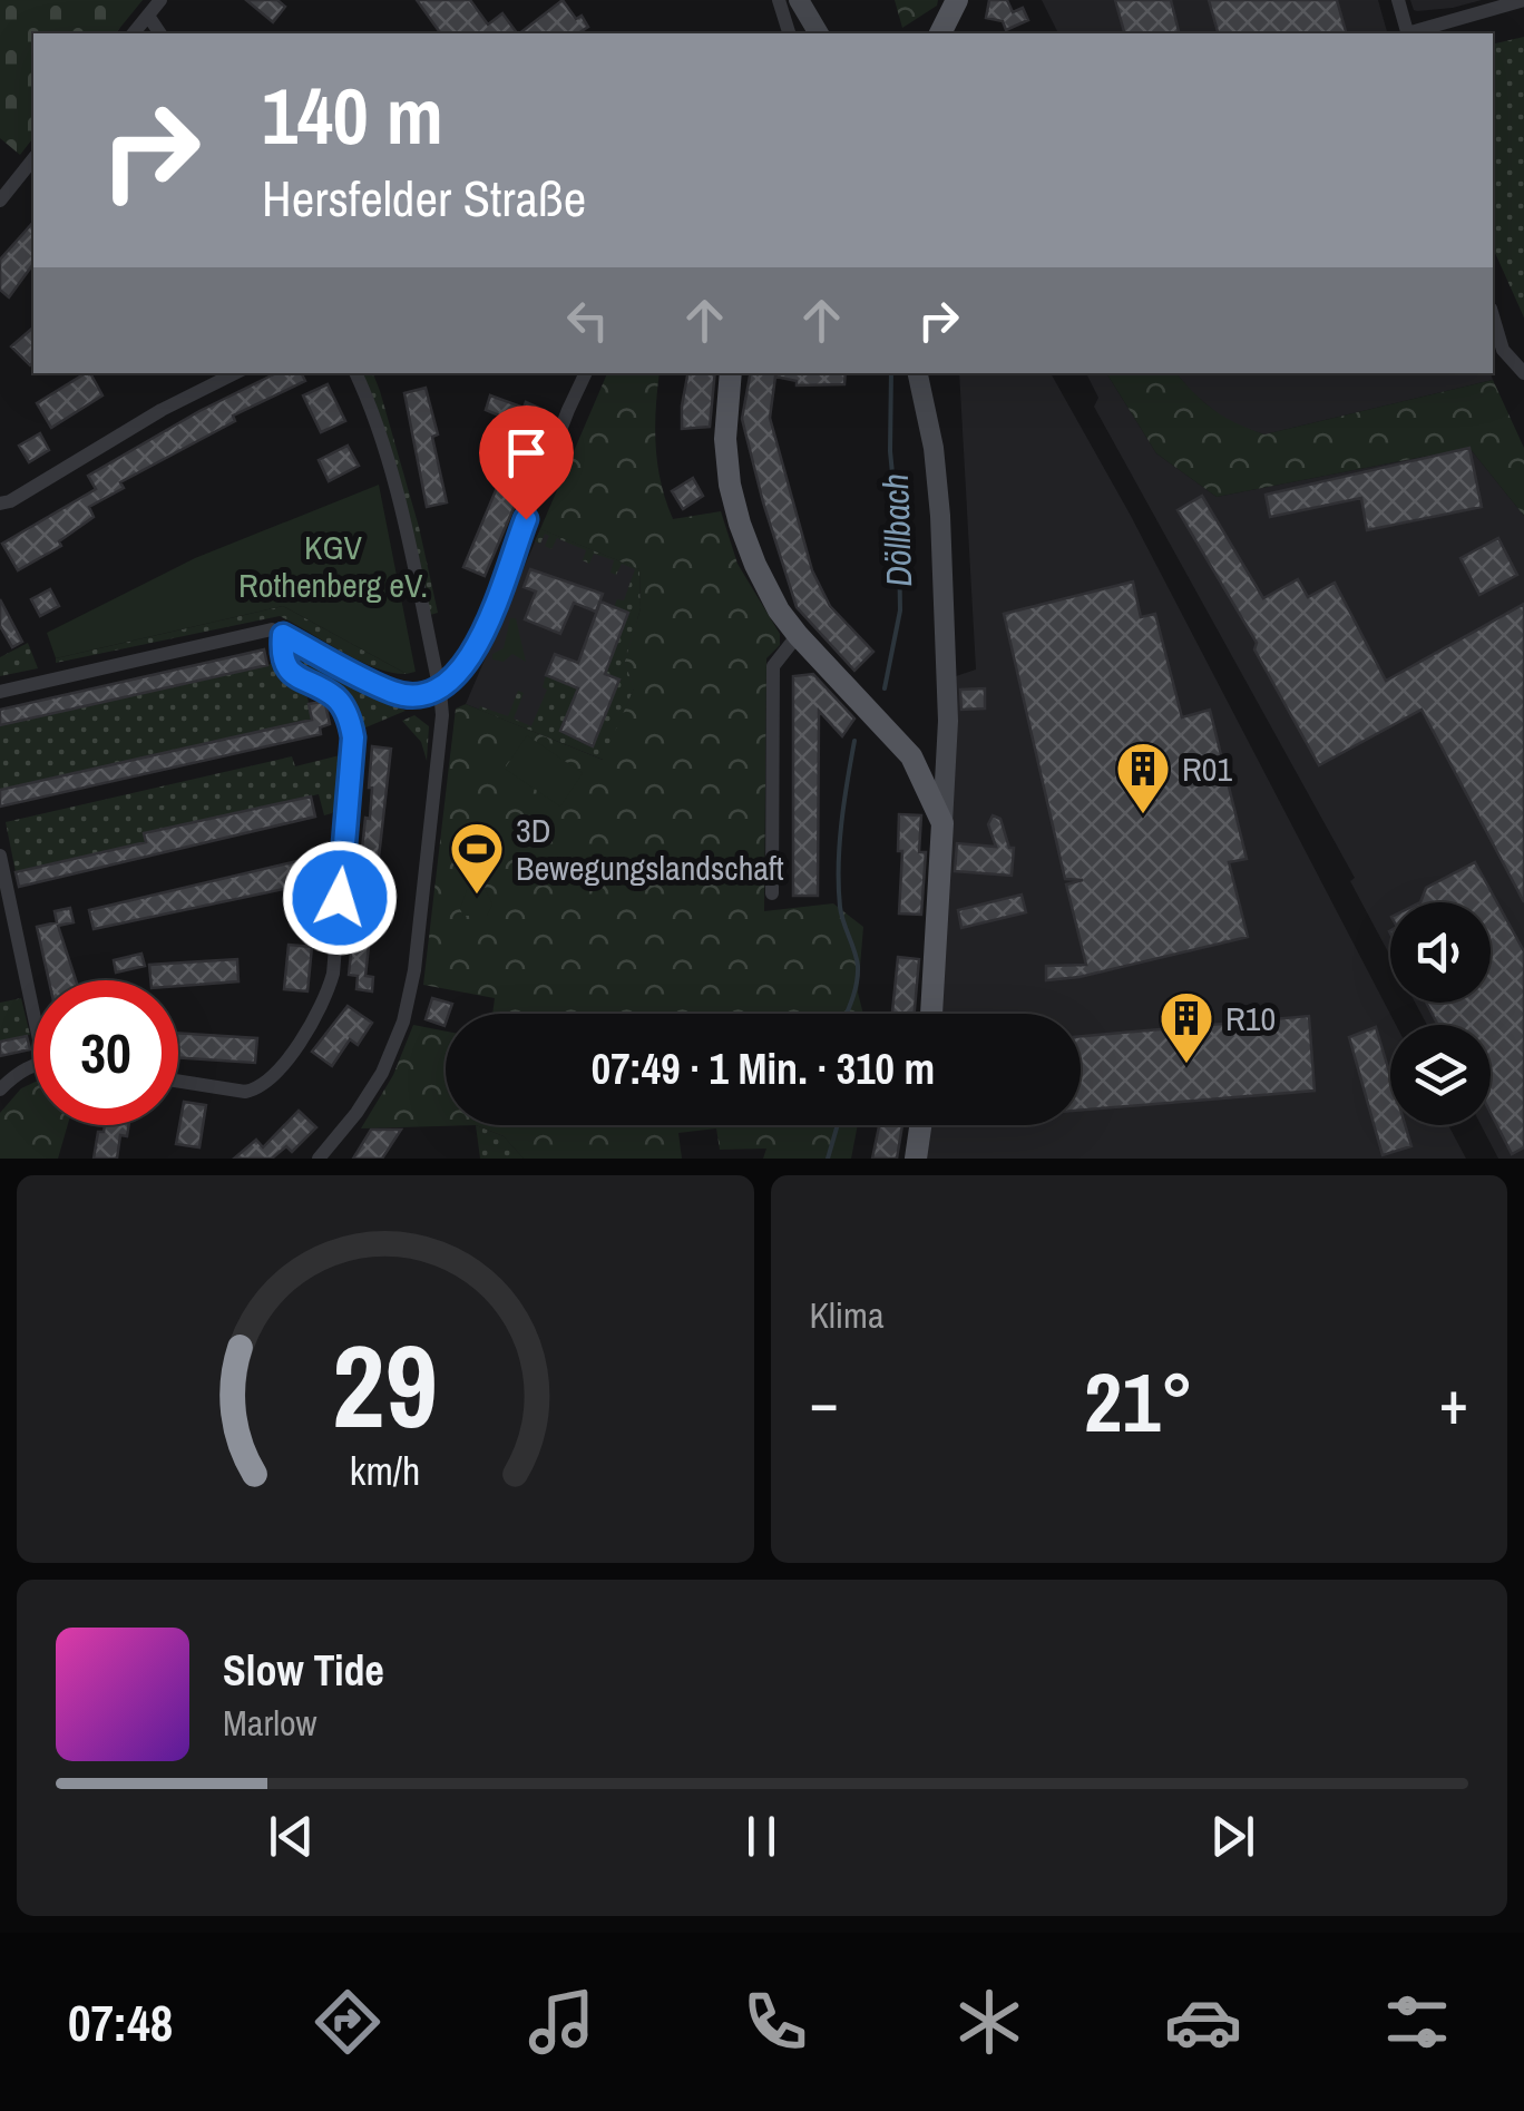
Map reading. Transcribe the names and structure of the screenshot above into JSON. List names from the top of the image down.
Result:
{
  "water": ["Döllbach"],
  "parks": ["KGV Rothenberg eV."],
  "places": {
    "building": ["R01", "R10"],
    "sports": ["3D Bewegungslandschaft"]
  },
  "page": {
    "turn": ["140 m", "Hersfelder Straße"],
    "limit": "30",
    "trip": "07:49 · 1 Min. · 310 m",
    "tile": "Klima",
    "heat": ["−", "21°", "+"],
    "song": ["Slow Tide", "Marlow"],
    "tabs": "07:48",
    "gauge": ["29", "km/h"]
  }
}
